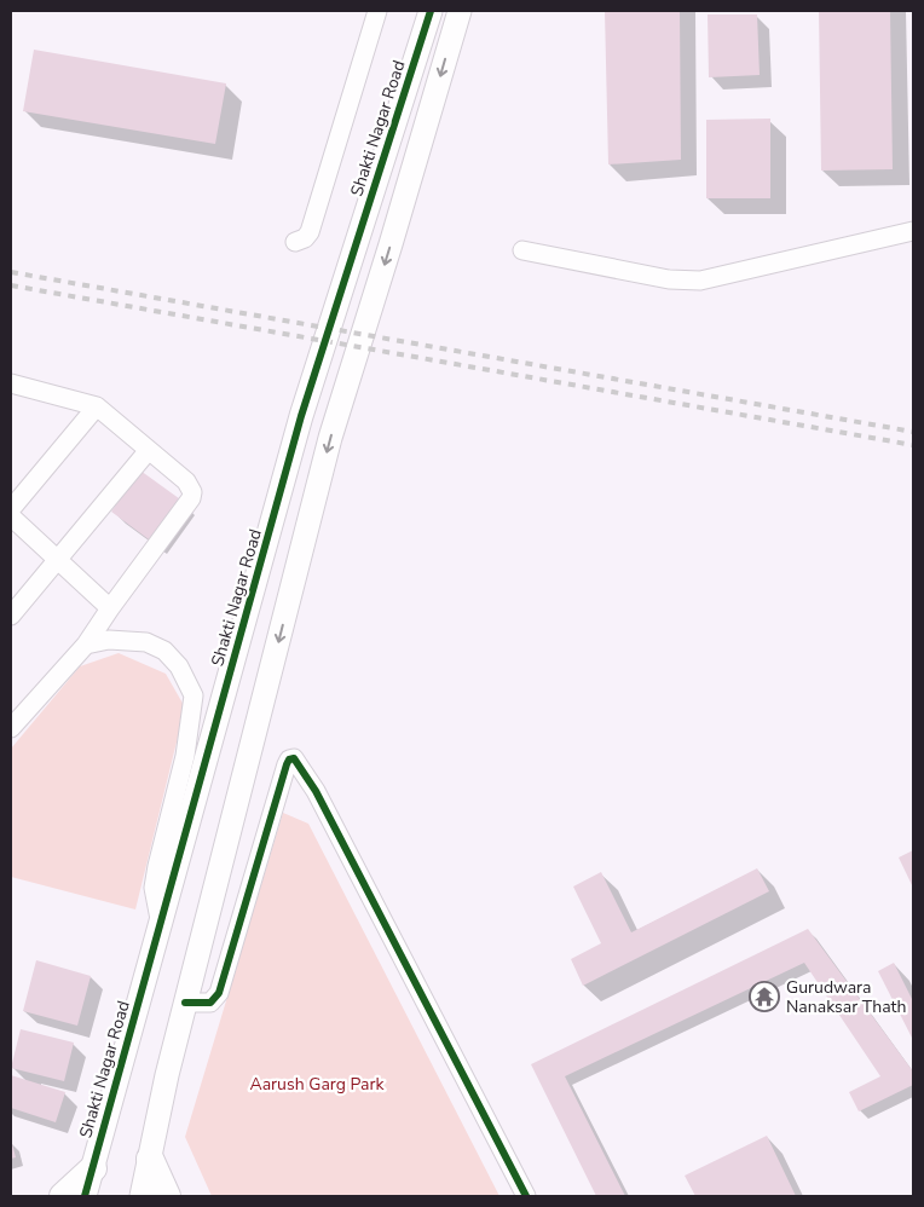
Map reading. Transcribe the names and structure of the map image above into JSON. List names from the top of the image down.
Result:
{
  "streets": {
    "street": ["Shakti Nagar Road"]
  },
  "parks": ["Aarush Garg Park"],
  "places": {
    "temple": ["Gurudwara Nanaksar Thath"]
  }
}
